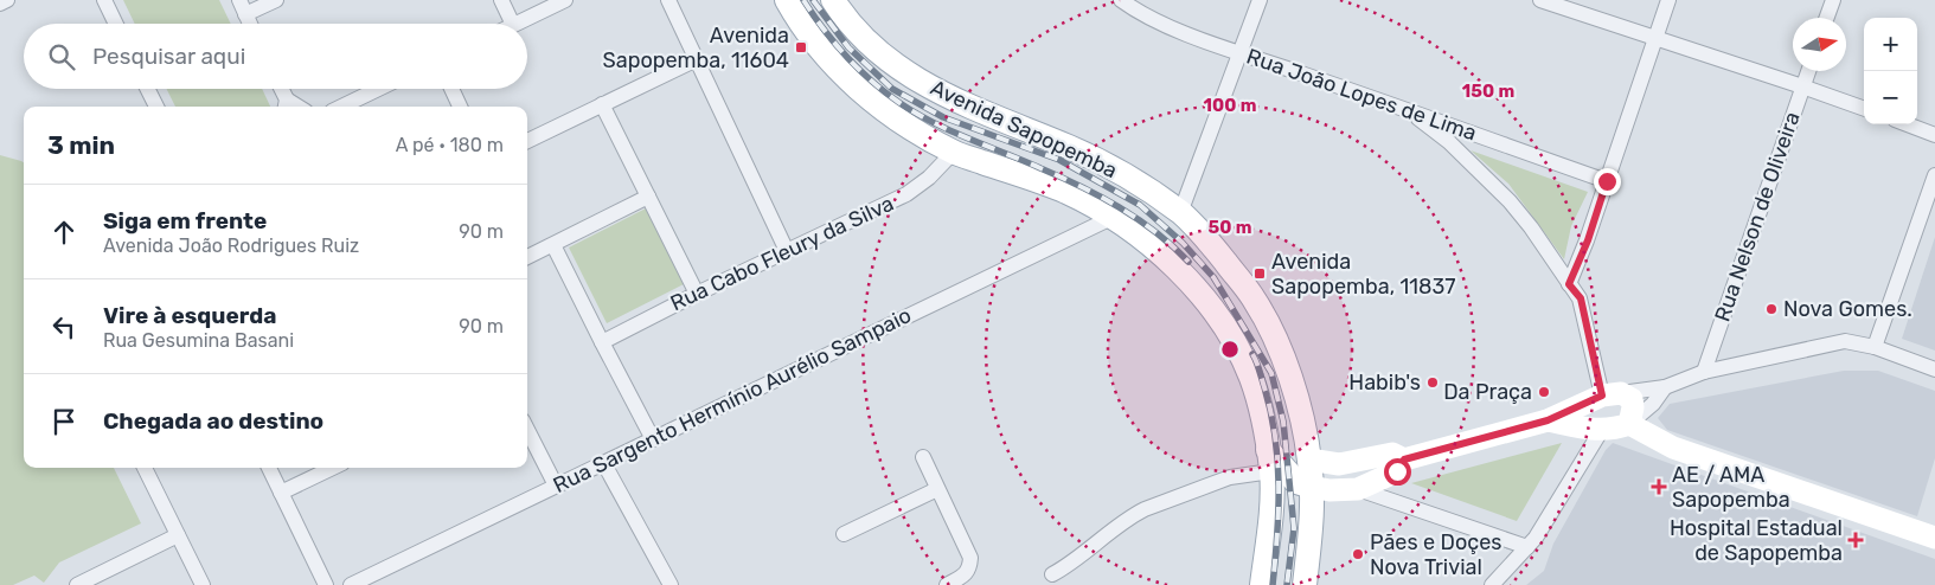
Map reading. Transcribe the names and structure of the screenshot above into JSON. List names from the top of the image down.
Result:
{
  "streets": {
    "main road": ["Avenida Sapopemba"],
    "street": [
      "Rua João Lopes de Lima",
      "Rua Nelson de Oliveira",
      "Rua Cabo Fleury da Silva",
      "Rua Sargento Hermínio Aurélio Sampaio"
    ]
  },
  "crossings": [
    ["Avenida Sapopemba", "Rua Cabo Fleury da Silva"],
    ["Avenida Sapopemba", "Rua Sargento Hermínio Aurélio Sampaio"]
  ],
  "places": {
    "transit": ["Avenida Sapopemba, 11604", "Avenida Sapopemba, 11837"],
    "other": [
      "Nova Gomes.",
      "Habib's",
      "Da Praça",
      "Pães e Doçes Nova Trivial"
    ],
    "health": ["AE / AMA Sapopemba", "Hospital Estadual de Sapopemba"]
  },
  "north": "right",
  "page": {
    "map_buttons": ["+", "−"],
    "search": "Pesquisar aqui",
    "heading": ["3 min", "A pé · 180 m"],
    "list": [
      ["Siga em frente", "Avenida João Rodrigues Ruiz", "90 m"],
      ["Vire à esquerda", "Rua Gesumina Basani", "90 m"],
      "Chegada ao destino"
    ]
  },
  "rings": ["150 m", "100 m", "50 m"]
}
